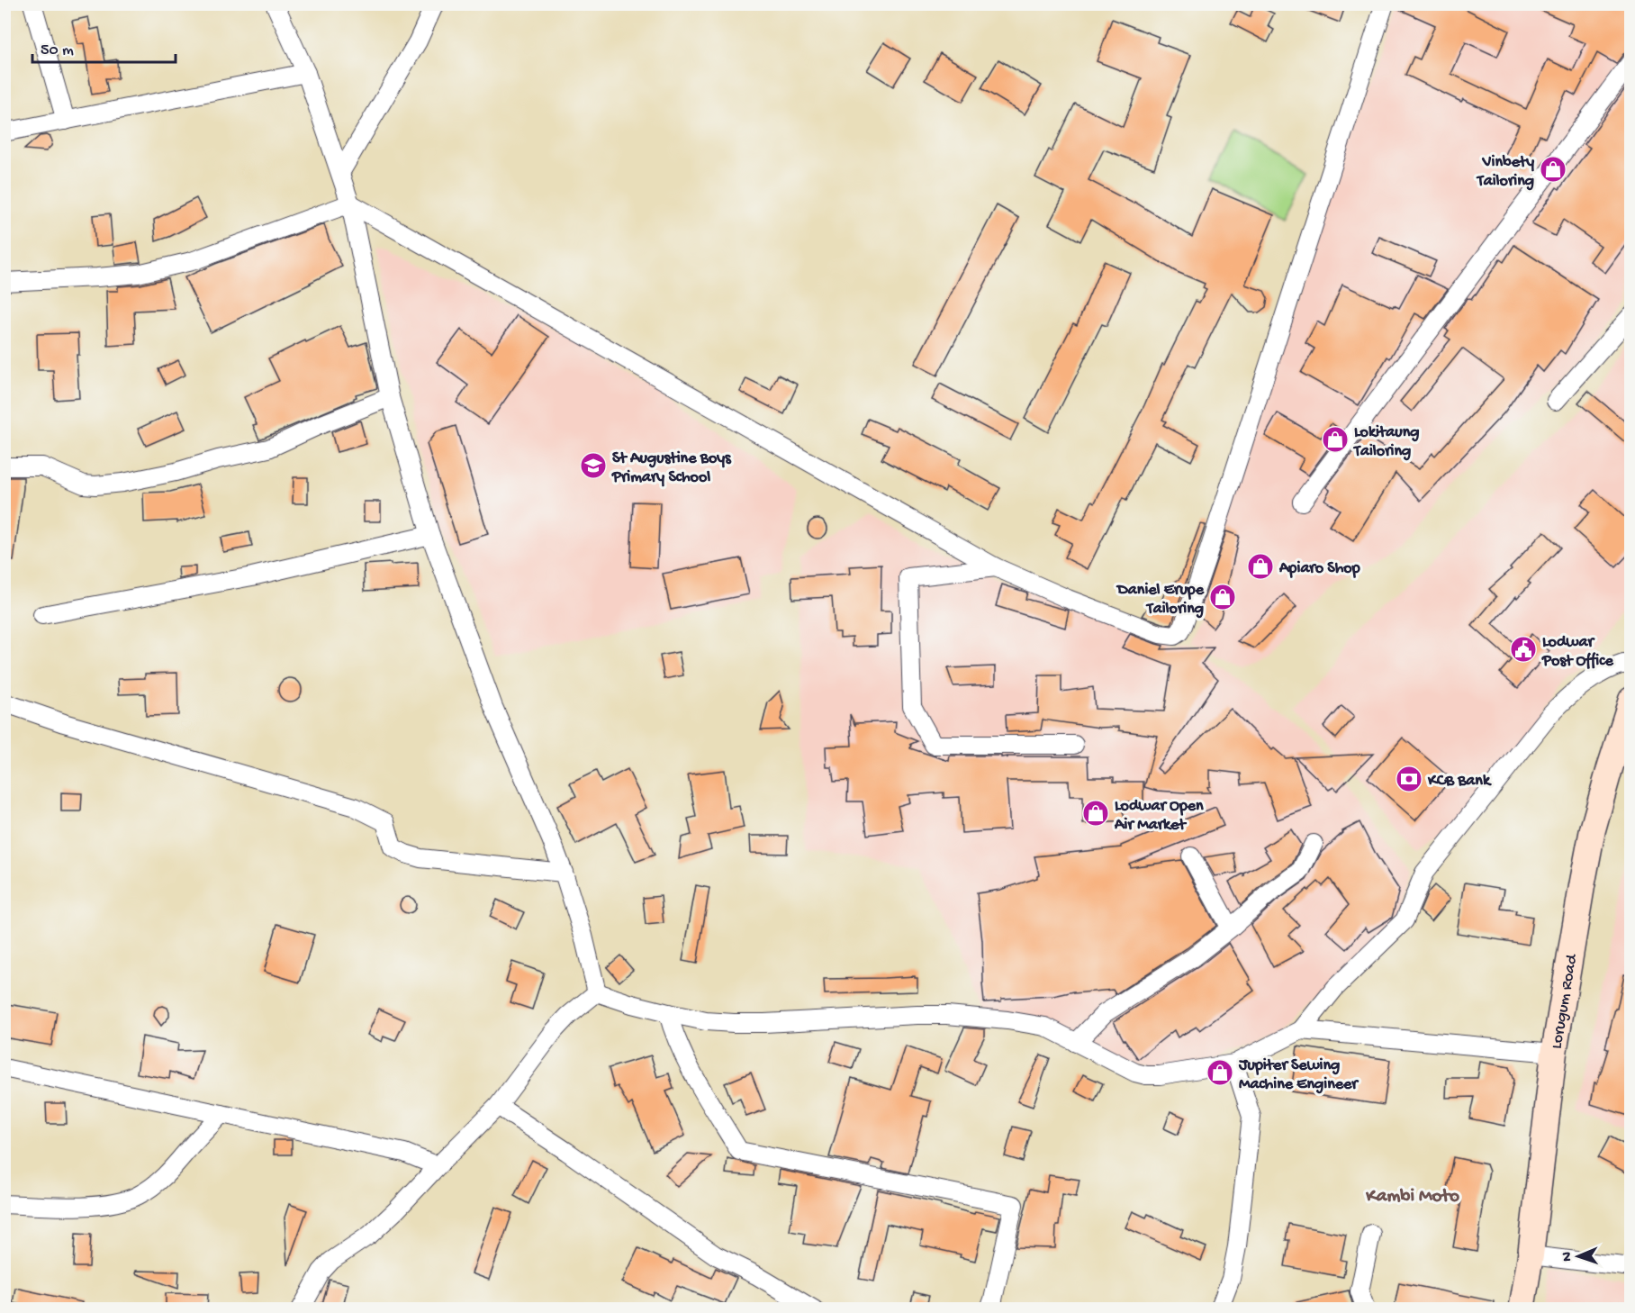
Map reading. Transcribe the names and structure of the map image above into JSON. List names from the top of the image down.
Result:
{
  "streets": {
    "main road": ["Lorugum Road"]
  },
  "districts": ["Kambi Moto"],
  "places": {
    "shop": [
      "Vinbety Tailoring",
      "Lokitaung Tailoring",
      "Apiaro Shop",
      "Daniel Erupe Tailoring",
      "Lodwar Open Air Market",
      "Jupiter Sewing Machine Engineer"
    ],
    "school or university": ["St Augustine Boys Primary School"],
    "public building": ["Lodwar Post Office"],
    "bank": ["KCB Bank"]
  },
  "scale_bar": "50 m",
  "north": "left"
}
